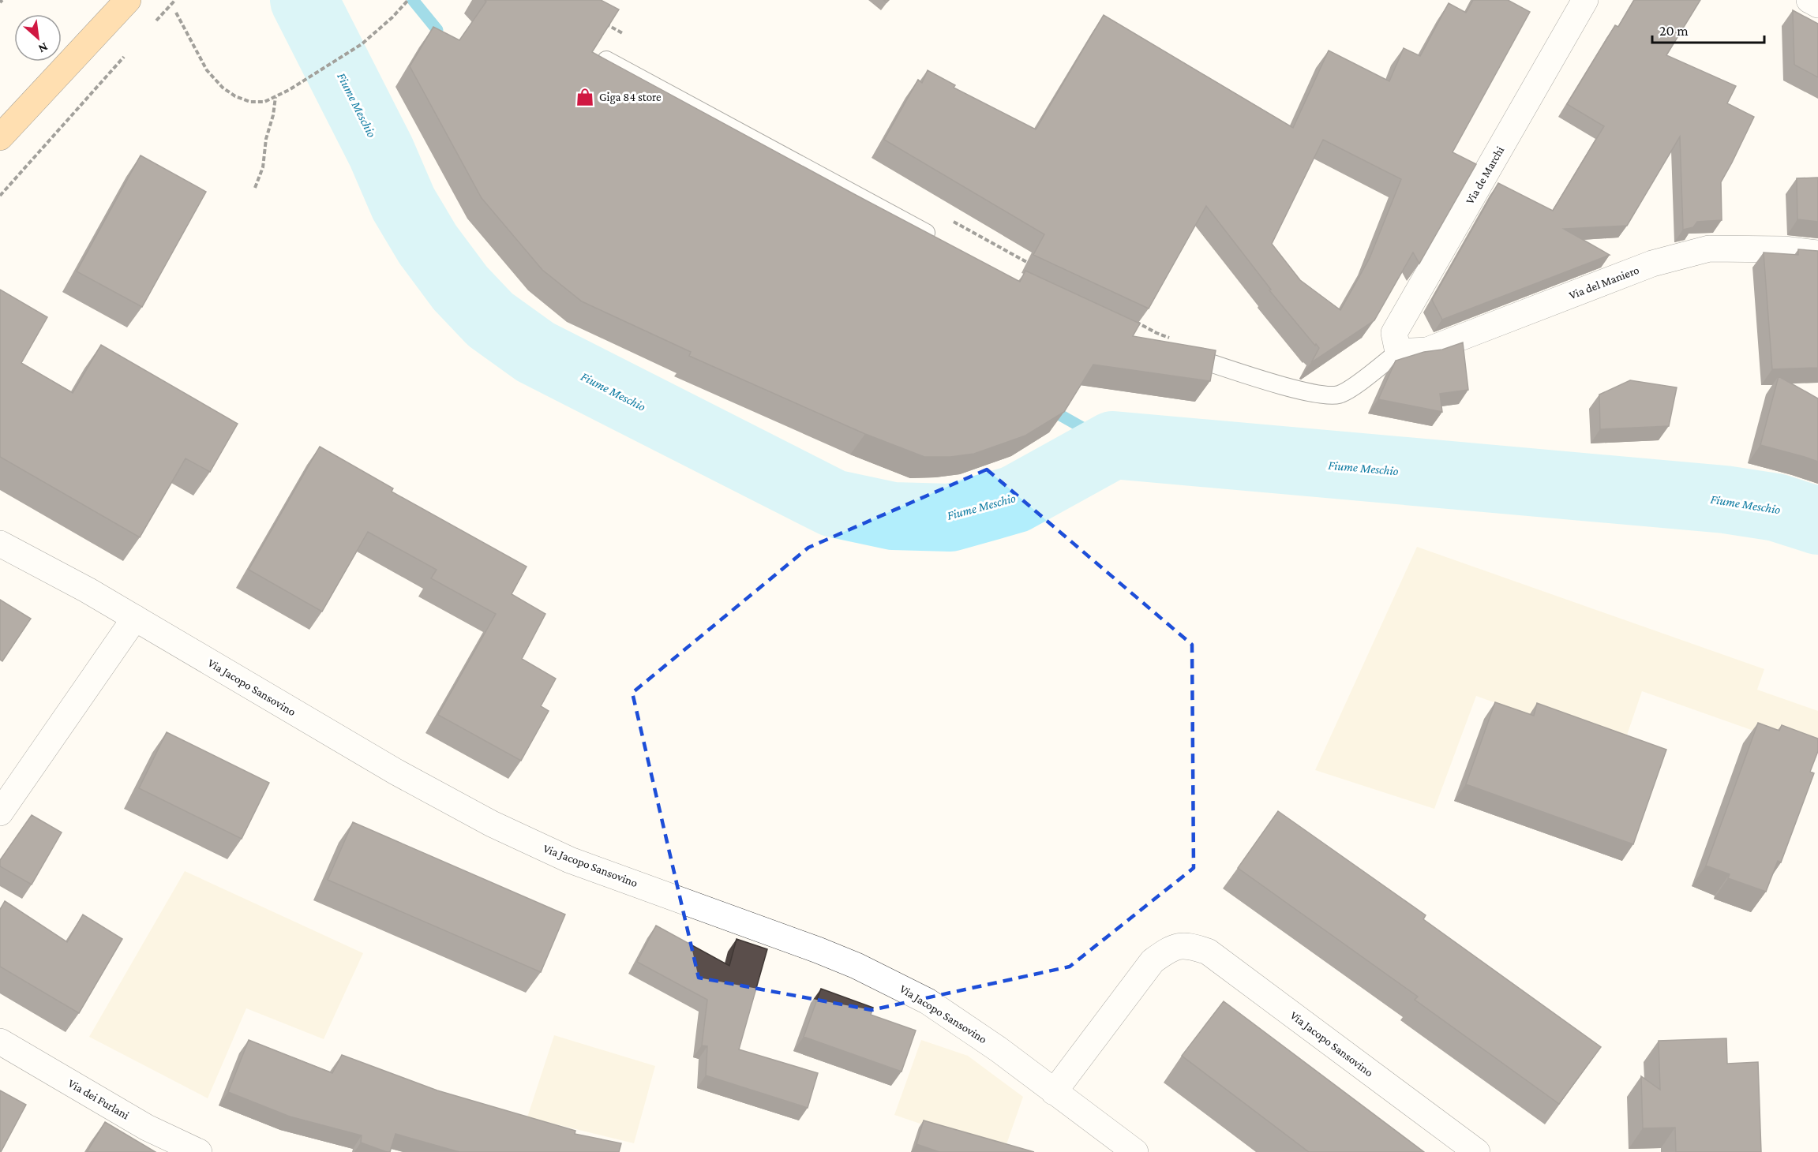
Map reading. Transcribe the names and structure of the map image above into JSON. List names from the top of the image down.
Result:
{
  "streets": {
    "street": [
      "Via de Marchi",
      "Via del Maniero",
      "Via Jacopo Sansovino",
      "Via dei Furlani"
    ]
  },
  "crossings": [
    ["Via de Marchi", "Via del Maniero"]
  ],
  "water": ["Fiume Meschio"],
  "places": {
    "shop": ["Giga 84 store"]
  },
  "scale_bar": "20 m",
  "north": "bottom right"
}
